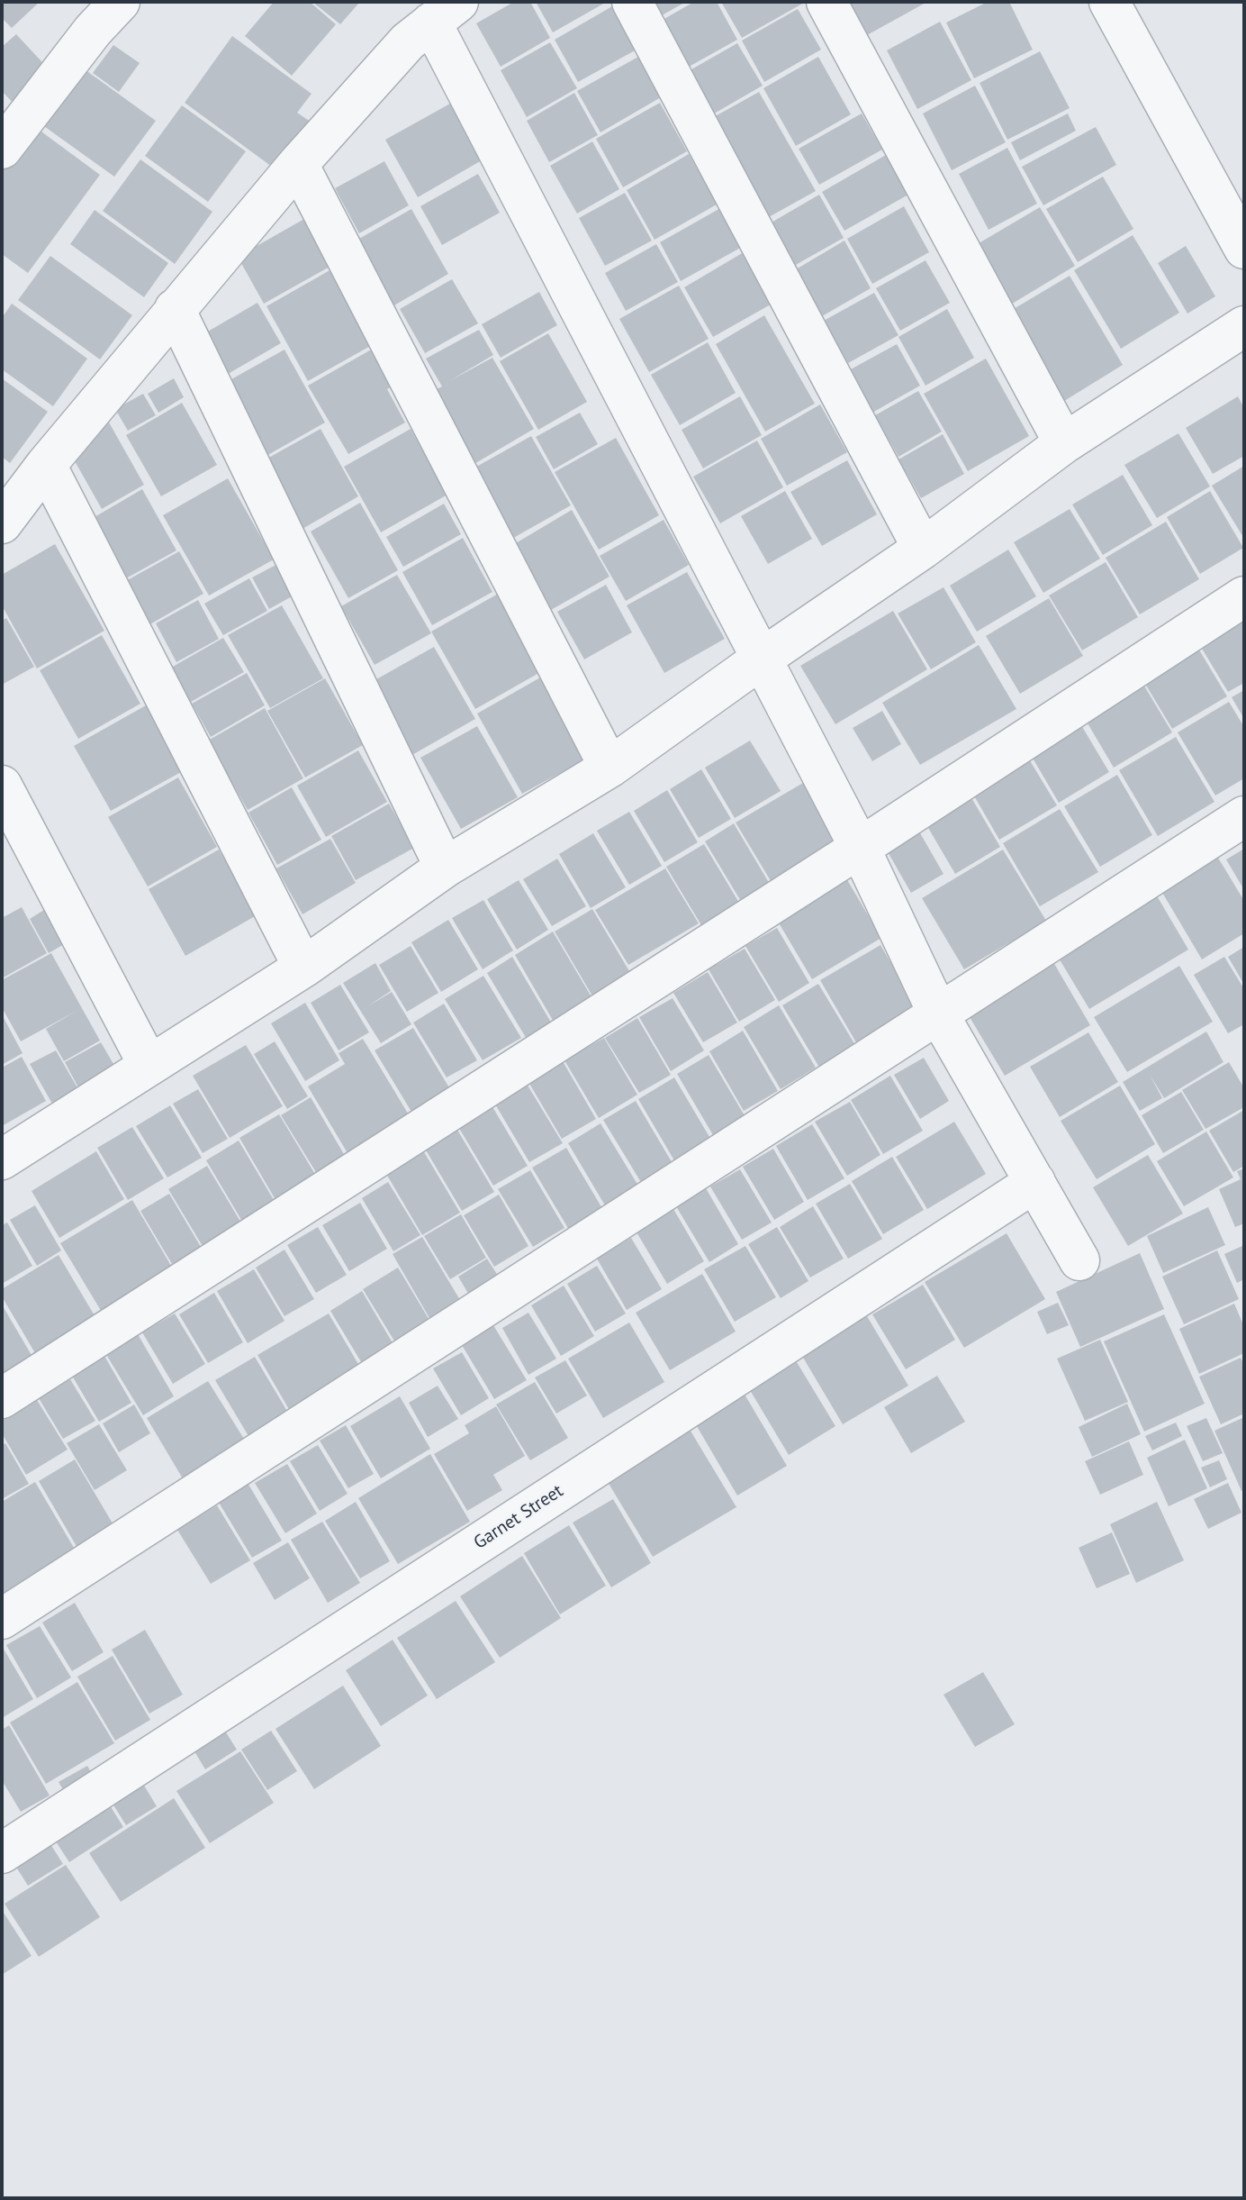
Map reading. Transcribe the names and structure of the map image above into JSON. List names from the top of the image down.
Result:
{
  "streets": {
    "street": ["Garnet Street"]
  }
}
